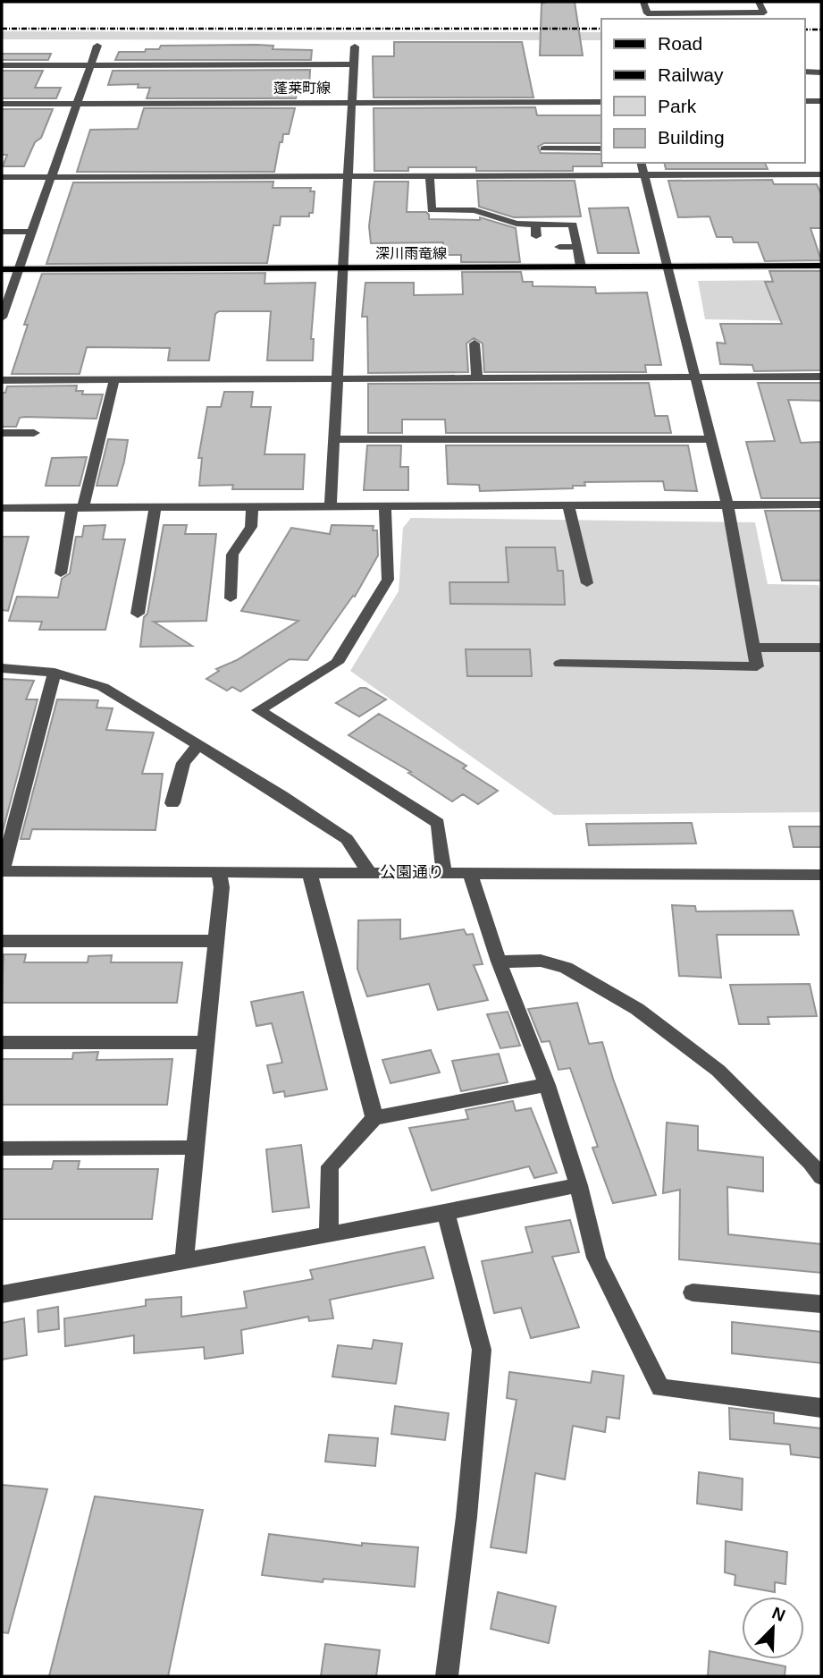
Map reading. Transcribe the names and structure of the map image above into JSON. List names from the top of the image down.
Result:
{
  "streets": {
    "main road": ["深川雨竜線"],
    "street": ["蓬莱町線", "公園通り"]
  },
  "legend": [
    "Road",
    "Railway",
    "Park",
    "Building"
  ],
  "north": "top right"
}
